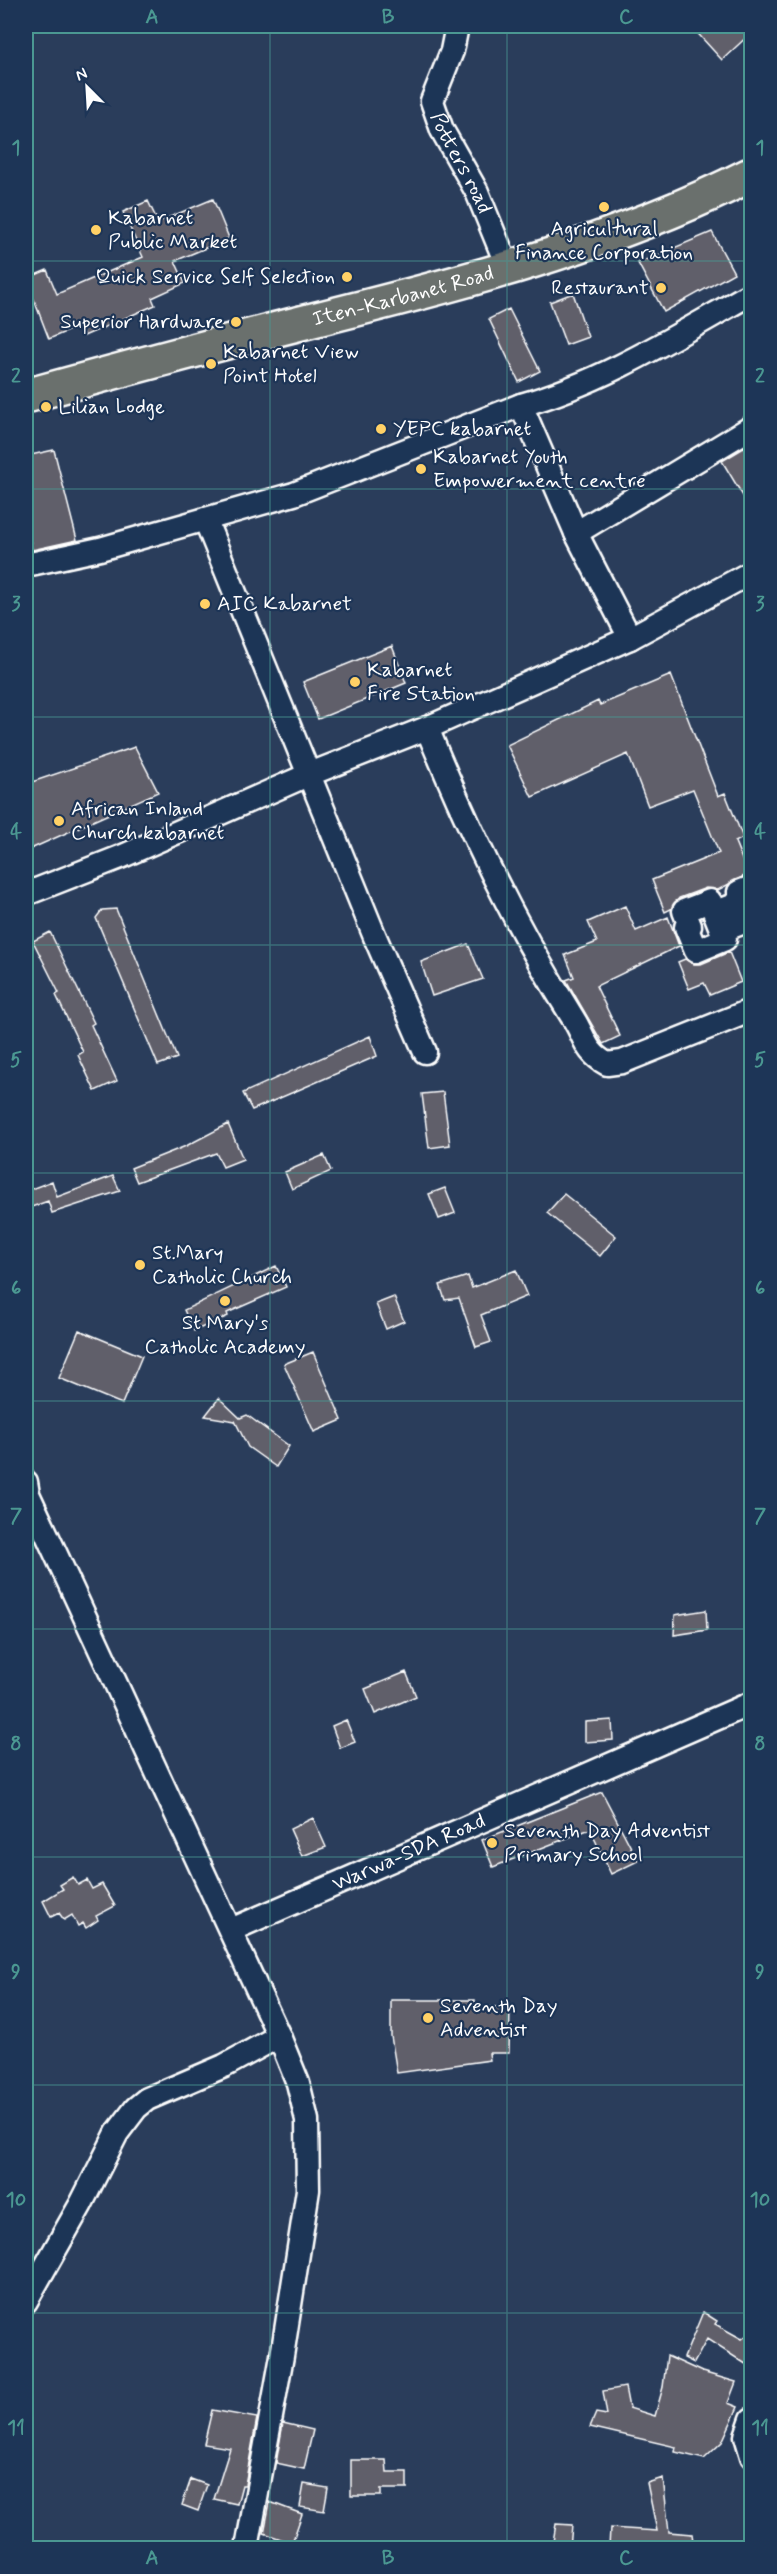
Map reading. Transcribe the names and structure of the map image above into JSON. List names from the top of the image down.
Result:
{
  "streets": {
    "main road": ["Iten-Karbanet Road"],
    "street": ["Potters road", "Warwa-SDA Road"]
  },
  "crossings": [
    ["Potters road", "Iten-Karbanet Road"]
  ],
  "places": [
    "Agricultural Finance Corporation",
    "Kabarnet Public Market",
    "Quick Service Self Selection",
    "Restaurant",
    "Superior Hardware",
    "Kabarnet View Point Hotel",
    "Lilian Lodge",
    "YEPC kabarnet",
    "Kabarnet Youth Empowerment centre",
    "AIC Kabarnet",
    "Kabarnet Fire Station",
    "African Inland Church kabarnet",
    "St.Mary Catholic Church",
    "St Mary's Catholic Academy",
    "Seventh Day Adventist Primary School",
    "Seventh Day Adventist"
  ],
  "north": "top left",
  "grid": {
    "columns": ["A", "B", "C"],
    "rows": [
      "1",
      "2",
      "3",
      "4",
      "5",
      "6",
      "7",
      "8",
      "9",
      "10",
      "11"
    ]
  }
}
